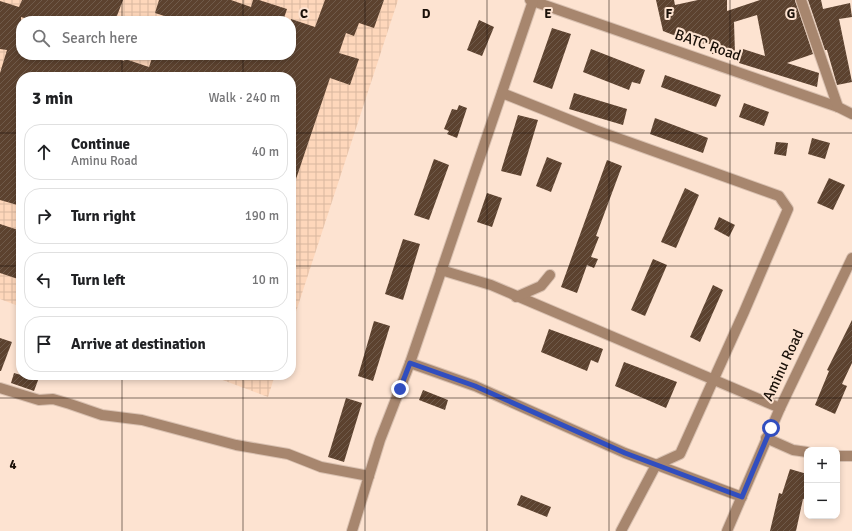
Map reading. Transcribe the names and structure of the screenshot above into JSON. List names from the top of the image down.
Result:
{
  "streets": {
    "street": ["BATC Road", "Aminu Road"]
  },
  "page": {
    "search": "Search here",
    "heading": ["3 min", "Walk · 240 m"],
    "list": [
      ["Continue", "Aminu Road", "40 m"],
      ["Turn right", "190 m"],
      ["Turn left", "10 m"],
      "Arrive at destination"
    ],
    "map_buttons": ["+", "−"]
  },
  "grid": {
    "columns": [
      "C",
      "D",
      "E",
      "F",
      "G"
    ],
    "rows": ["4"]
  }
}
